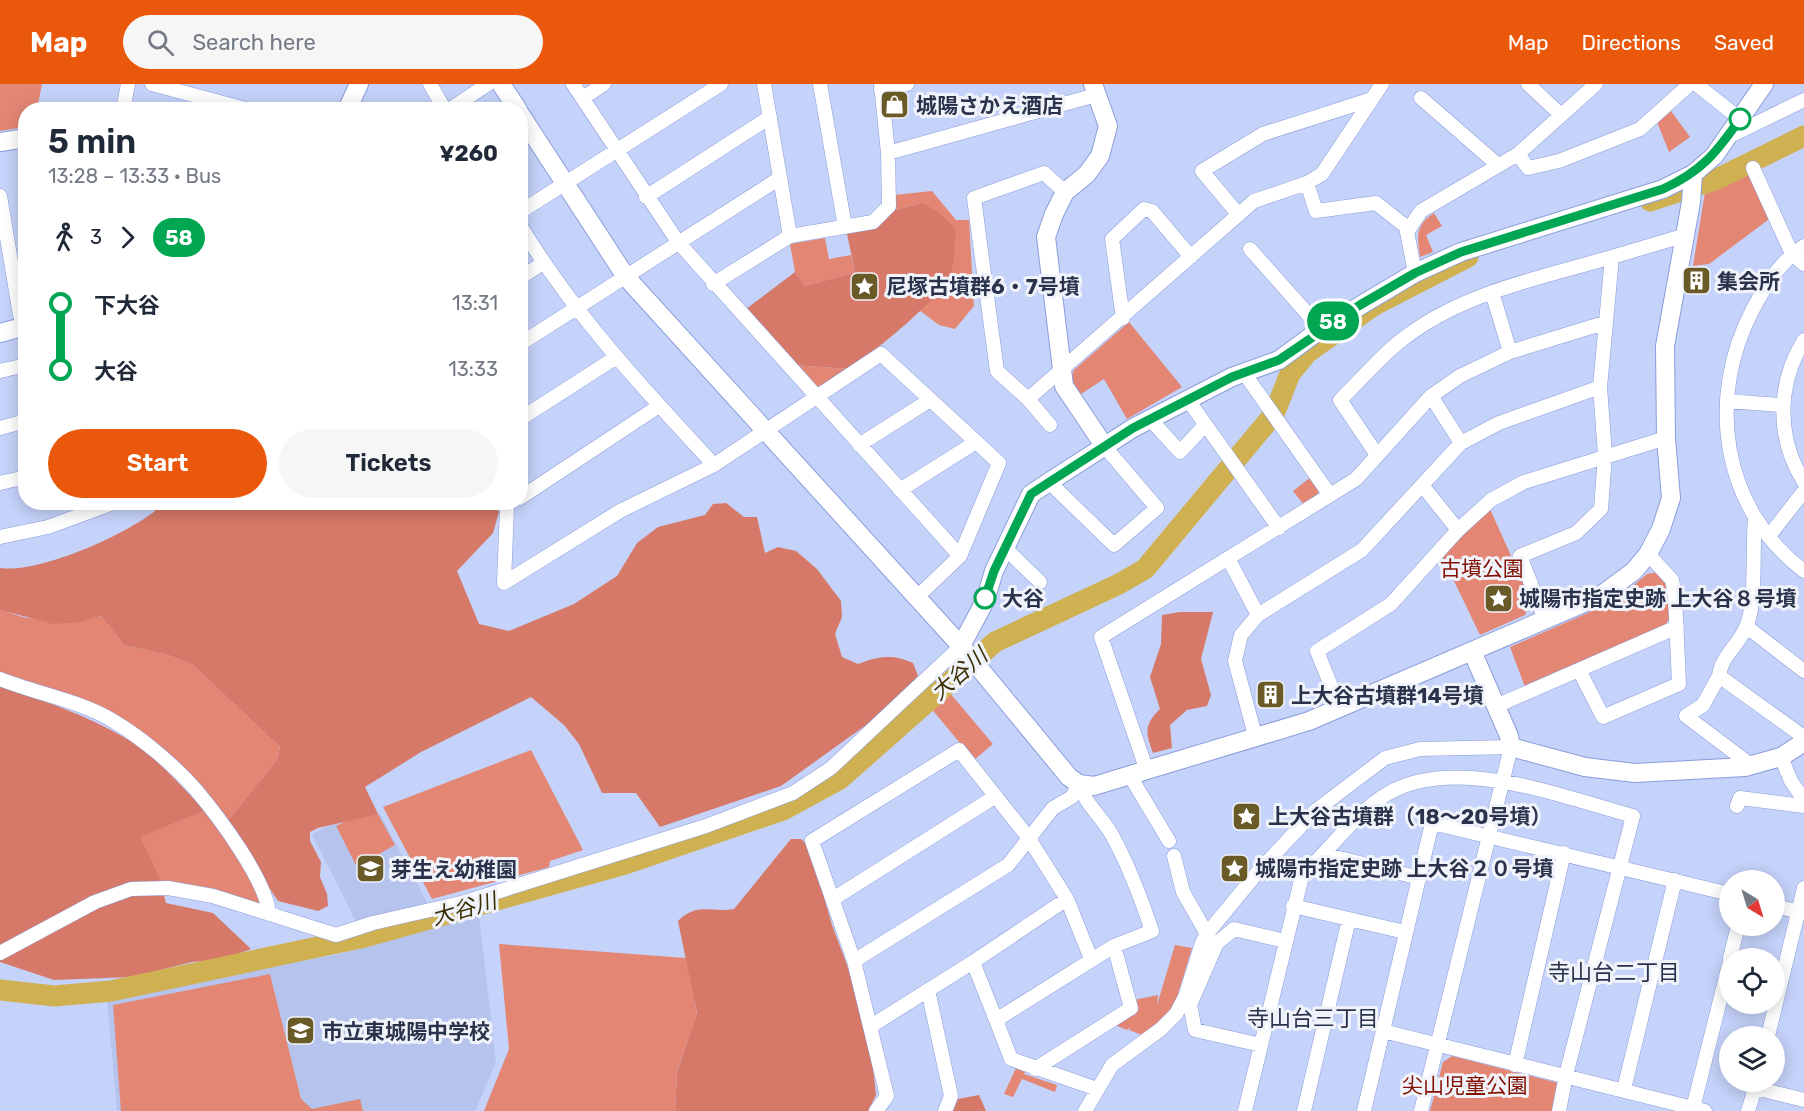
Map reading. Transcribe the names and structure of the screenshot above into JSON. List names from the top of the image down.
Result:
{
  "districts": ["寺山台二丁目", "寺山台三丁目"],
  "water": ["大谷川"],
  "parks": ["古墳公園", "尖山児童公園"],
  "places": {
    "shop": ["城陽さかえ酒店"],
    "building": ["集会所", "上大谷古墳群14号墳"],
    "place": [
      "尼塚古墳群6・7号墳",
      "城陽市指定史跡 上大谷８号墳",
      "上大谷古墳群（18～20号墳）",
      "城陽市指定史跡 上大谷２０号墳"
    ],
    "other": ["大谷"],
    "school or university": ["芽生え幼稚園", "市立東城陽中学校"]
  },
  "lines": ["bus line 58"],
  "north": "bottom right",
  "page": {
    "header": "Map",
    "search": "Search here",
    "nav": ["Map", "Directions", "Saved"],
    "on_map": "58",
    "heading": ["5 min", "13:28 – 13:33 · Bus", "¥260"],
    "legs": ["3", "58"],
    "list": [
      {
        "name": "下大谷",
        "value": "13:31"
      },
      {
        "name": "大谷",
        "value": "13:33"
      }
    ],
    "buttons": ["Start", "Tickets"]
  }
}
